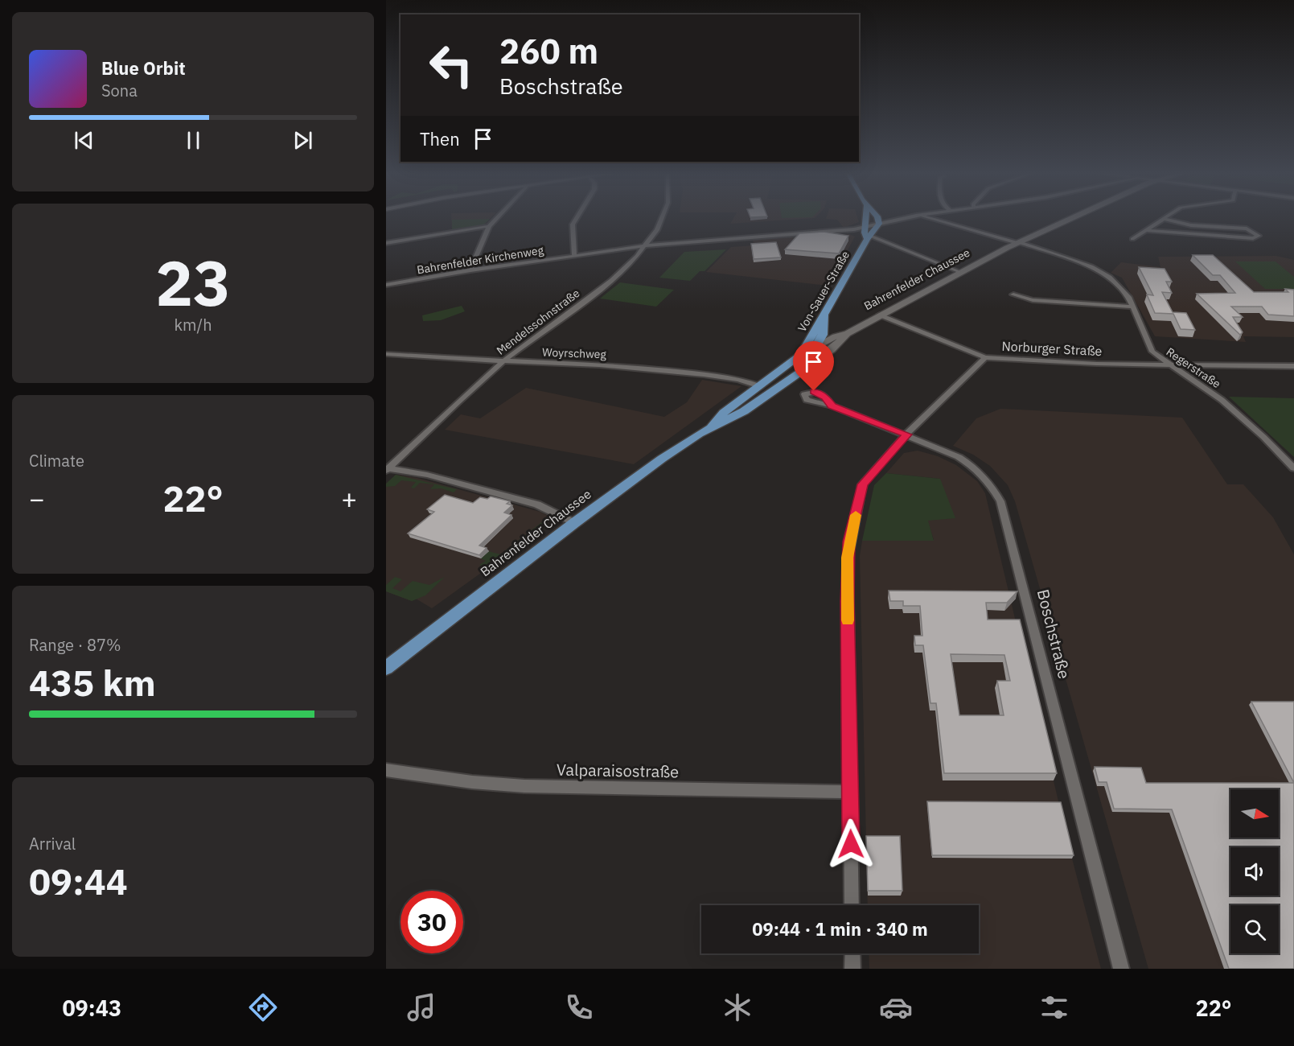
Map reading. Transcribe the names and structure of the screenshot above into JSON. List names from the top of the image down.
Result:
{
  "streets": {
    "main road": ["Bahrenfelder Chaussee", "Von-Sauer-Straße"],
    "street": [
      "Bahrenfelder Kirchenweg",
      "Mendelssohnstraße",
      "Norburger Straße",
      "Woyrschweg",
      "Regerstraße",
      "Boschstraße",
      "Valparaisostraße"
    ]
  },
  "crossings": [
    ["Bahrenfelder Kirchenweg", "Mendelssohnstraße"],
    ["Bahrenfelder Chaussee", "Von-Sauer-Straße"],
    ["Bahrenfelder Chaussee", "Woyrschweg"],
    ["Bahrenfelder Chaussee", "Regerstraße"],
    ["Mendelssohnstraße", "Woyrschweg"],
    ["Norburger Straße", "Regerstraße"],
    ["Norburger Straße", "Boschstraße"],
    ["Norburger Straße", "Valparaisostraße"]
  ],
  "north": "right",
  "page": {
    "turn": ["260 m", "Boschstraße"],
    "song": ["Blue Orbit", "Sona"],
    "then": "Then",
    "tile": [
      ["23", "km/h"],
      "Climate",
      ["Range · 87%", "435 km"],
      ["Arrival", "09:44"]
    ],
    "heat": ["−", "22°", "+"],
    "limit": "30",
    "trip": "09:44 · 1 min · 340 m",
    "tabs": ["09:43", "22°"]
  }
}
